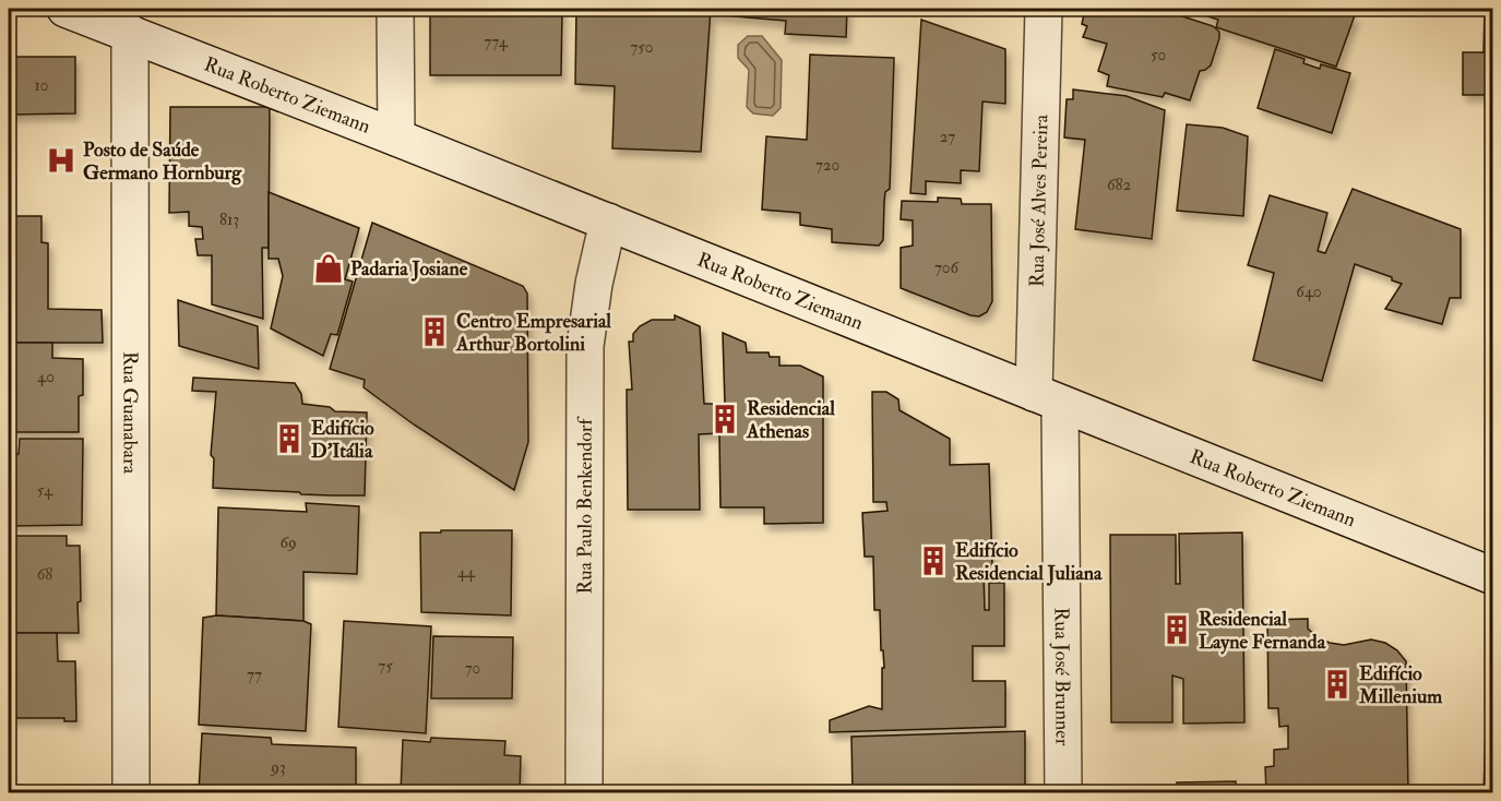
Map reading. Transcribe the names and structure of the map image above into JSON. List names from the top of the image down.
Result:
{
  "streets": {
    "street": [
      "Rua Roberto Ziemann",
      "Rua José Alves Pereira",
      "Rua Guanabara",
      "Rua Paulo Benkendorf",
      "Rua José Brunner"
    ]
  },
  "crossings": [
    ["Rua Roberto Ziemann", "Rua José Alves Pereira"],
    ["Rua Roberto Ziemann", "Rua Guanabara"],
    ["Rua Roberto Ziemann", "Rua Paulo Benkendorf"],
    ["Rua Roberto Ziemann", "Rua José Brunner"],
    ["Rua José Alves Pereira", "Rua José Brunner"]
  ],
  "places": {
    "hospital": ["Posto de Saúde Germano Hornburg"],
    "shop": ["Padaria Josiane"],
    "building": [
      "Centro Empresarial Arthur Bortolini",
      "Residencial Athenas",
      "Edifício D'Itália",
      "Edifício Residencial Juliana",
      "Residencial Layne Fernanda",
      "Edifício Millenium"
    ]
  },
  "house_numbers": [
    "774",
    "750",
    "50",
    "10",
    "27",
    "720",
    "682",
    "813",
    "706",
    "640",
    "40",
    "54",
    "69",
    "44",
    "68",
    "75",
    "70",
    "77",
    "93"
  ]
}
